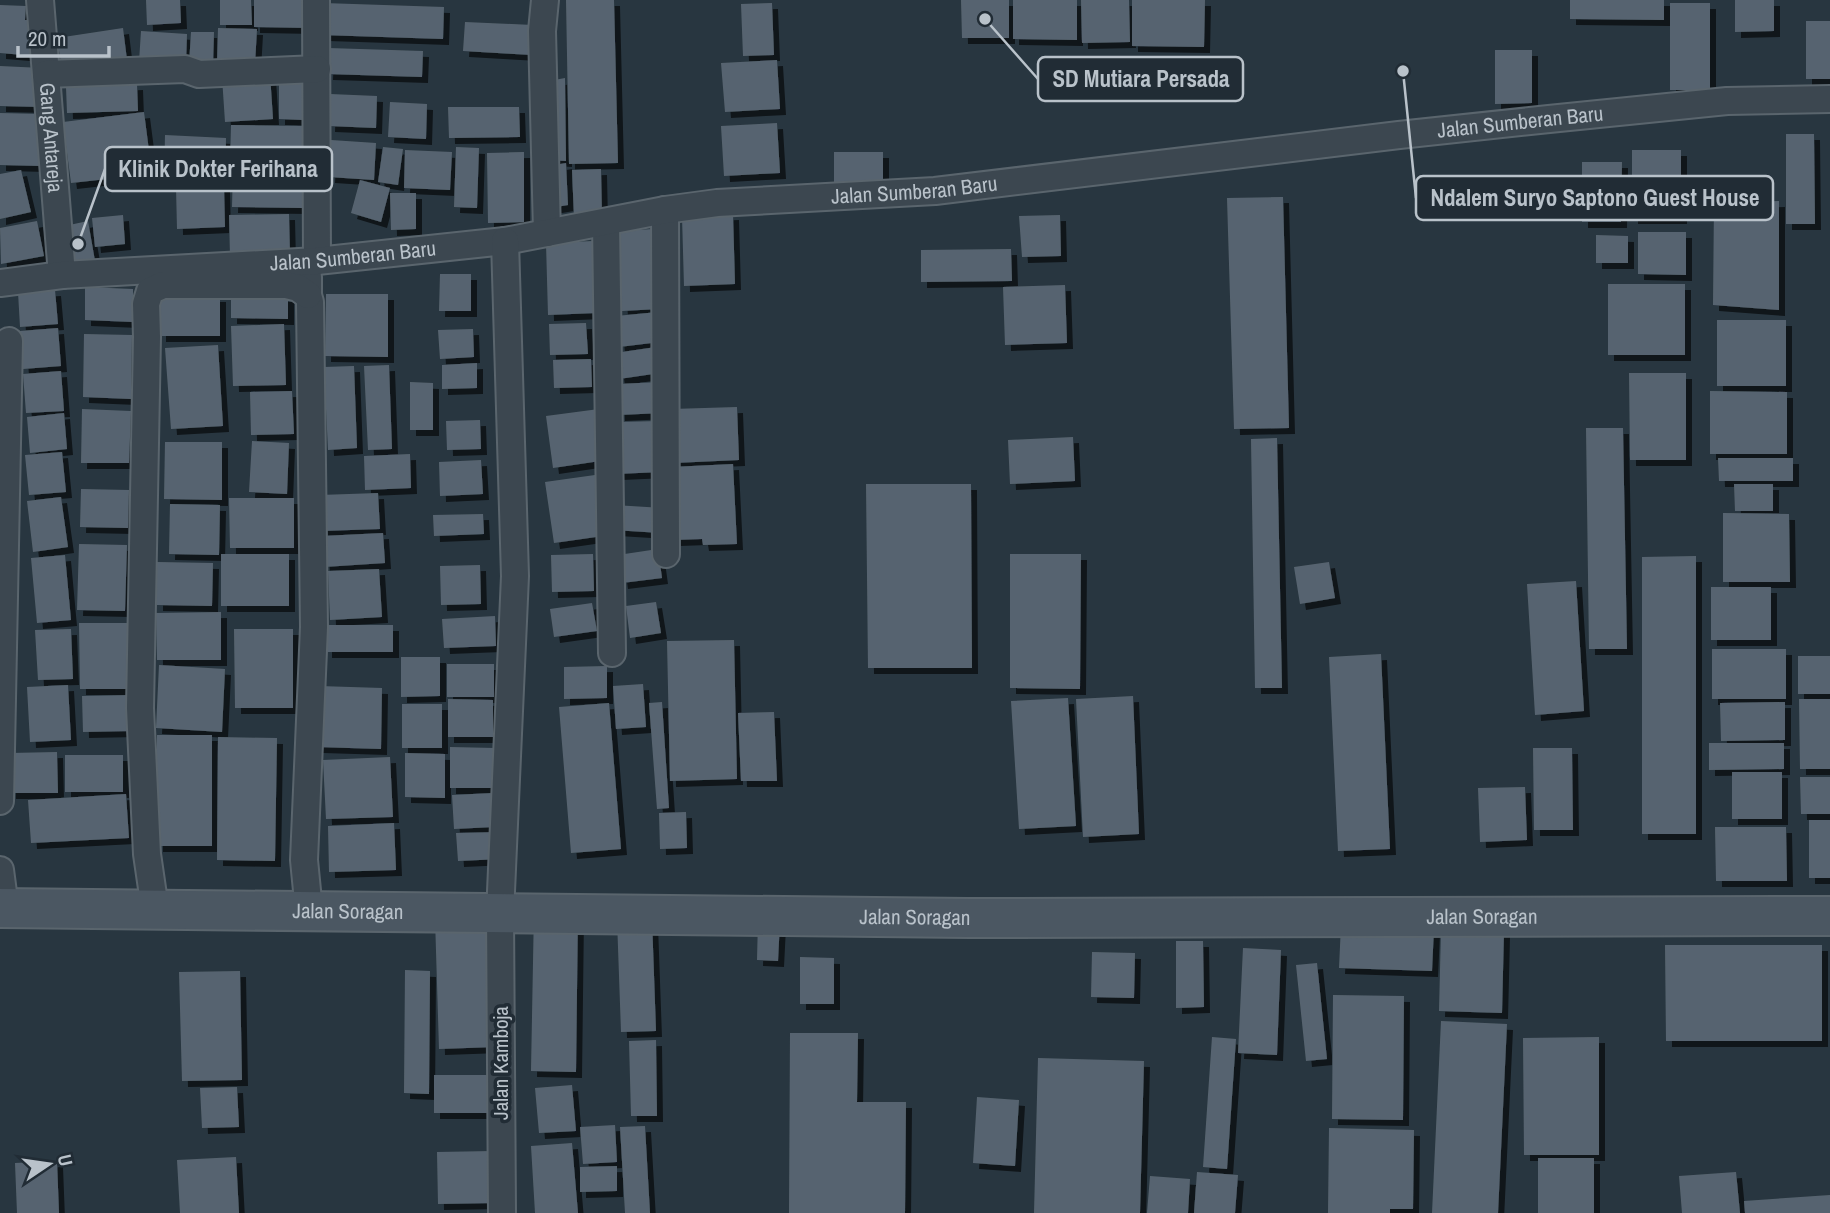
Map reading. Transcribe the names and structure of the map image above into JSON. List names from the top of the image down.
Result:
{
  "streets": {
    "street": [
      "Jalan Sumberan Baru",
      "Gang Antareja",
      "Jalan Soragan",
      "Jalan Kamboja"
    ]
  },
  "crossings": [
    ["Jalan Sumberan Baru", "Gang Antareja"],
    ["Jalan Sumberan Baru", "Jalan Kamboja"],
    ["Jalan Soragan", "Jalan Kamboja"]
  ],
  "places": ["SD Mutiara Persada", "Ndalem Suryo Saptono Guest House", "Klinik Dokter Ferihana"],
  "scale_bar": "20 m",
  "north": "right"
}
